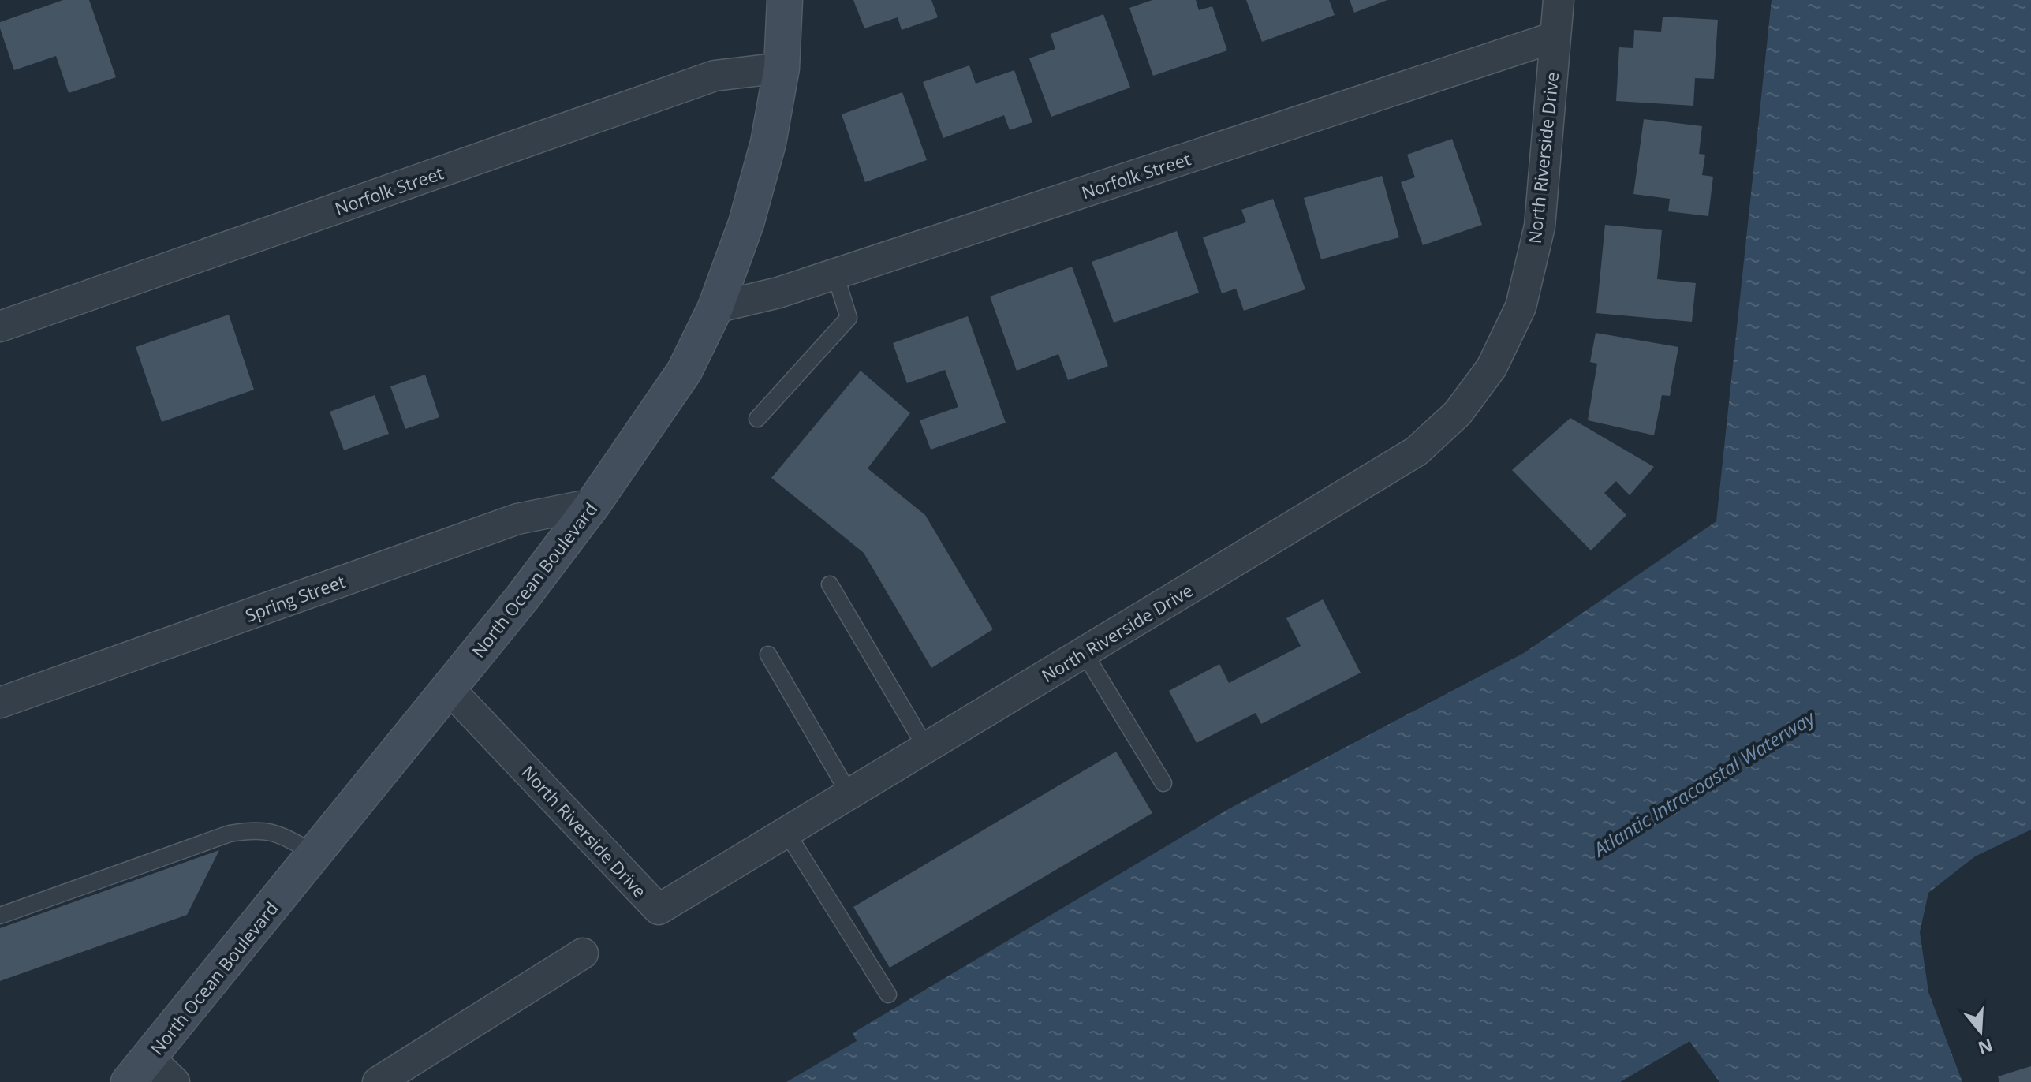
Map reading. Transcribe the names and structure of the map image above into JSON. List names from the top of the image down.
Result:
{
  "streets": {
    "main road": ["North Ocean Boulevard"],
    "street": ["North Riverside Drive", "Norfolk Street", "Spring Street"]
  },
  "crossings": [
    ["North Riverside Drive", "Norfolk Street"],
    ["North Riverside Drive", "North Ocean Boulevard"],
    ["Norfolk Street", "North Ocean Boulevard"],
    ["North Ocean Boulevard", "Spring Street"]
  ],
  "water": ["Atlantic Intracoastal Waterway"],
  "north": "bottom"
}
